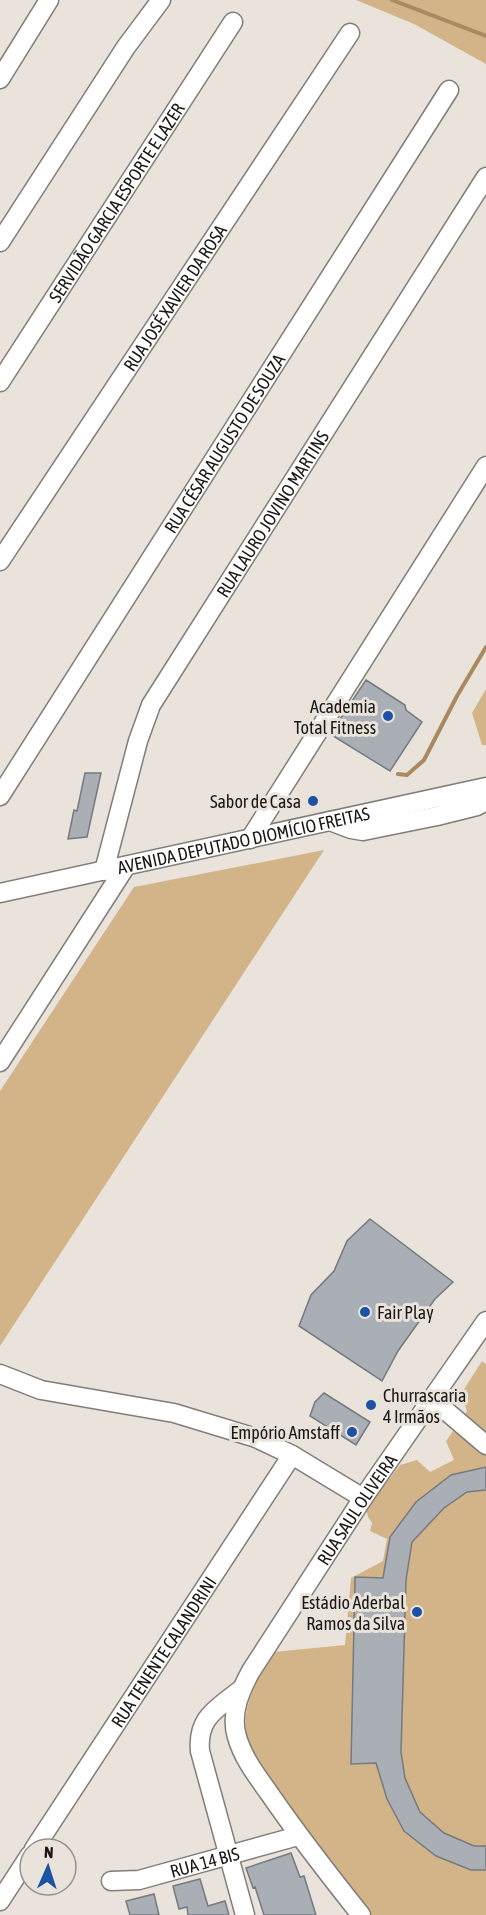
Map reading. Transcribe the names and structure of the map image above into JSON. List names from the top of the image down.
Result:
{
  "streets": {
    "street": [
      "SERVIDÃO GARCIA ESPORTE E LAZER",
      "RUA JOSÉ XAVIER DA ROSA",
      "RUA CÉSAR AUGUSTO DE SOUZA",
      "RUA LAURO JOVINO MARTINS",
      "AVENIDA DEPUTADO DIOMÍCIO FREITAS",
      "RUA SAUL OLIVEIRA",
      "RUA TENENTE CALANDRINI",
      "RUA 14 BIS"
    ]
  },
  "crossings": [
    ["RUA LAURO JOVINO MARTINS", "AVENIDA DEPUTADO DIOMÍCIO FREITAS"],
    ["RUA SAUL OLIVEIRA", "RUA 14 BIS"]
  ],
  "places": [
    "Academia Total Fitness",
    "Sabor de Casa",
    "Fair Play",
    "Churrascaria 4 Irmãos",
    "Empório Amstaff",
    "Estádio Aderbal Ramos da Silva"
  ],
  "north": "top"
}
